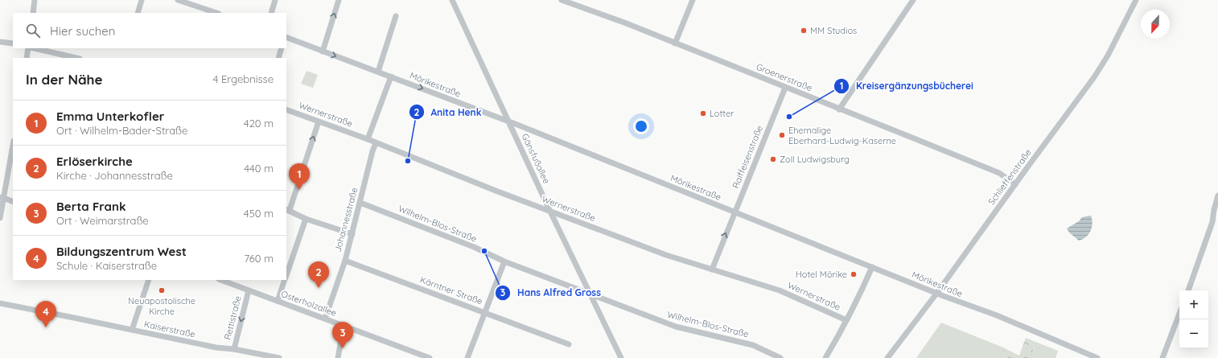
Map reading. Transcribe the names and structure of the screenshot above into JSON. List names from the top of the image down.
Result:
{
  "streets": {
    "street": [
      "Groenerstraße",
      "Mörikestraße",
      "Wernerstraße",
      "Raiffeisenstraße",
      "Gänsfußallee",
      "Schlieffenstraße",
      "Johannesstraße",
      "Wilhelm-Blos-Straße",
      "Kärntner Straße",
      "Osterholzallee",
      "Rettistraße",
      "Kaiserstraße"
    ]
  },
  "crossings": [
    ["Groenerstraße", "Raiffeisenstraße"],
    ["Groenerstraße", "Schlieffenstraße"],
    ["Mörikestraße", "Raiffeisenstraße"],
    ["Mörikestraße", "Gänsfußallee"],
    ["Mörikestraße", "Schlieffenstraße"],
    ["Wernerstraße", "Raiffeisenstraße"],
    ["Wernerstraße", "Gänsfußallee"],
    ["Wernerstraße", "Johannesstraße"],
    ["Gänsfußallee", "Wilhelm-Blos-Straße"],
    ["Johannesstraße", "Wilhelm-Blos-Straße"],
    ["Johannesstraße", "Kärntner Straße"],
    ["Johannesstraße", "Osterholzallee"],
    ["Osterholzallee", "Rettistraße"],
    ["Rettistraße", "Kaiserstraße"]
  ],
  "one_way": ["Rettistraße"],
  "places": [
    "MM Studios",
    "Lotter",
    "Kreisergänzungsbücherei",
    "Ehemalige Eberhard-Ludwig-Kaserne",
    "Zoll Ludwigsburg",
    "Anita Henk",
    "Hans Alfred Gross",
    "Hotel Mörike",
    "Neuapostolische Kirche"
  ],
  "north": "bottom",
  "page": {
    "search": "Hier suchen",
    "heading": ["In der Nähe", "4 Ergebnisse"],
    "list": [
      {
        "mark": "1",
        "name": "Emma Unterkofler",
        "note": "Ort · Wilhelm-Bader-Straße",
        "value": "420 m"
      },
      {
        "mark": "2",
        "name": "Erlöserkirche",
        "note": "Kirche · Johannesstraße",
        "value": "440 m"
      },
      {
        "mark": "3",
        "name": "Berta Frank",
        "note": "Ort · Weimarstraße",
        "value": "450 m"
      },
      {
        "mark": "4",
        "name": "Bildungszentrum West",
        "note": "Schule · Kaiserstraße",
        "value": "760 m"
      }
    ],
    "pins": [
      "1",
      "2",
      "4",
      "3"
    ],
    "map_buttons": ["+", "−"]
  }
}
